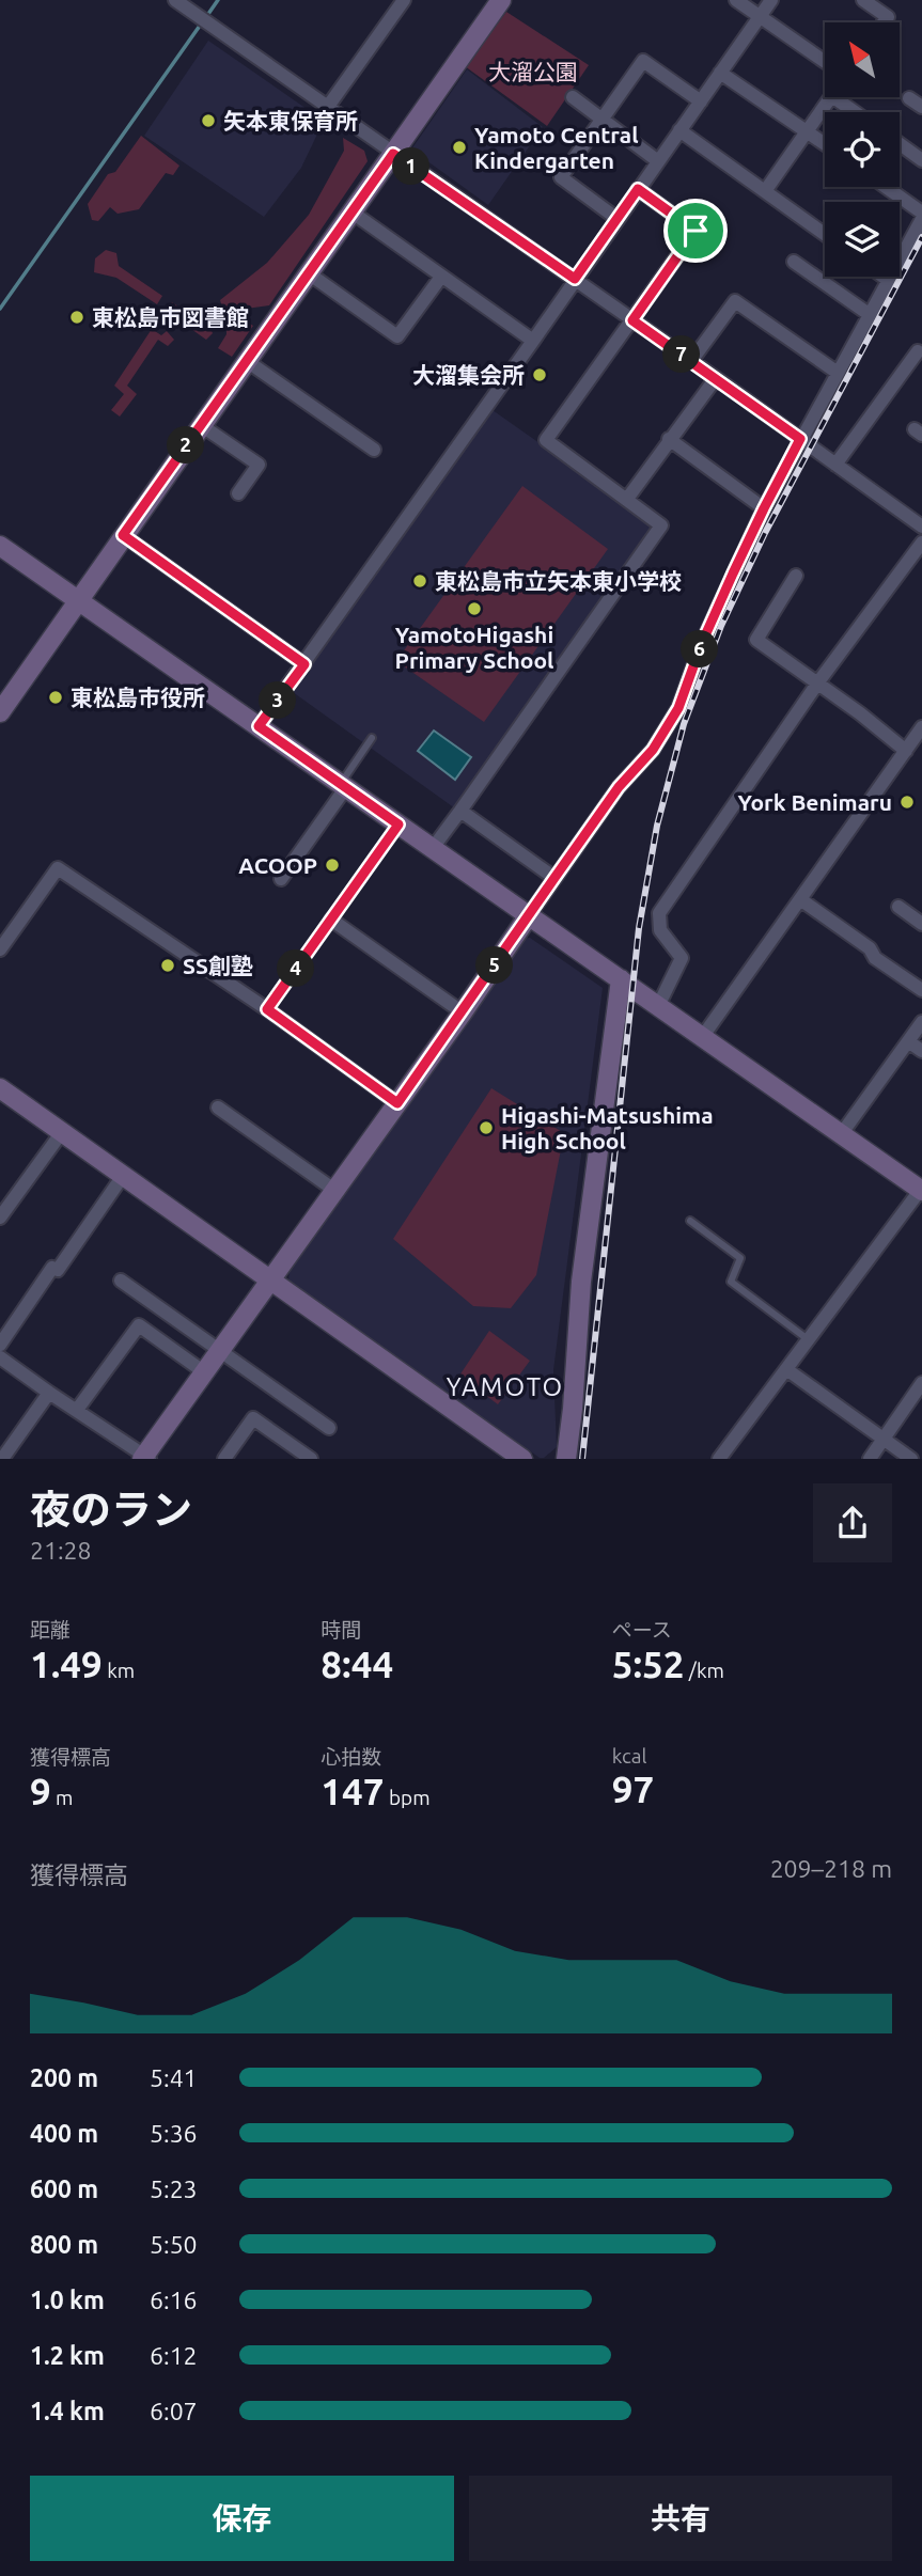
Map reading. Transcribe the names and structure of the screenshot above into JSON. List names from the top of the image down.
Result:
{
  "districts": ["YAMOTO"],
  "parks": ["大溜公園"],
  "places": [
    "矢本東保育所",
    "Yamoto Central Kindergarten",
    "東松島市図書館",
    "大溜集会所",
    "東松島市立矢本東小学校",
    "YamotoHigashi Primary School",
    "東松島市役所",
    "York Benimaru",
    "ACOOP",
    "SS創塾",
    "Higashi-Matsushima High School"
  ],
  "north": "top left",
  "page": {
    "pins": [
      "1",
      "7",
      "2",
      "6",
      "3",
      "5",
      "4"
    ],
    "heading": ["夜のラン", "21:28"],
    "stats": [
      ["距離", "1.49 km"],
      ["時間", "8:44"],
      ["ペース", "5:52 /km"],
      ["獲得標高", "9 m"],
      ["心拍数", "147 bpm"],
      ["kcal", "97"]
    ],
    "chart": ["獲得標高", "209–218 m"],
    "list": [
      {
        "name": "200 m",
        "note": "5:41"
      },
      {
        "name": "400 m",
        "note": "5:36"
      },
      {
        "name": "600 m",
        "note": "5:23"
      },
      {
        "name": "800 m",
        "note": "5:50"
      },
      {
        "name": "1.0 km",
        "note": "6:16"
      },
      {
        "name": "1.2 km",
        "note": "6:12"
      },
      {
        "name": "1.4 km",
        "note": "6:07"
      }
    ],
    "buttons": ["保存", "共有"]
  }
}
